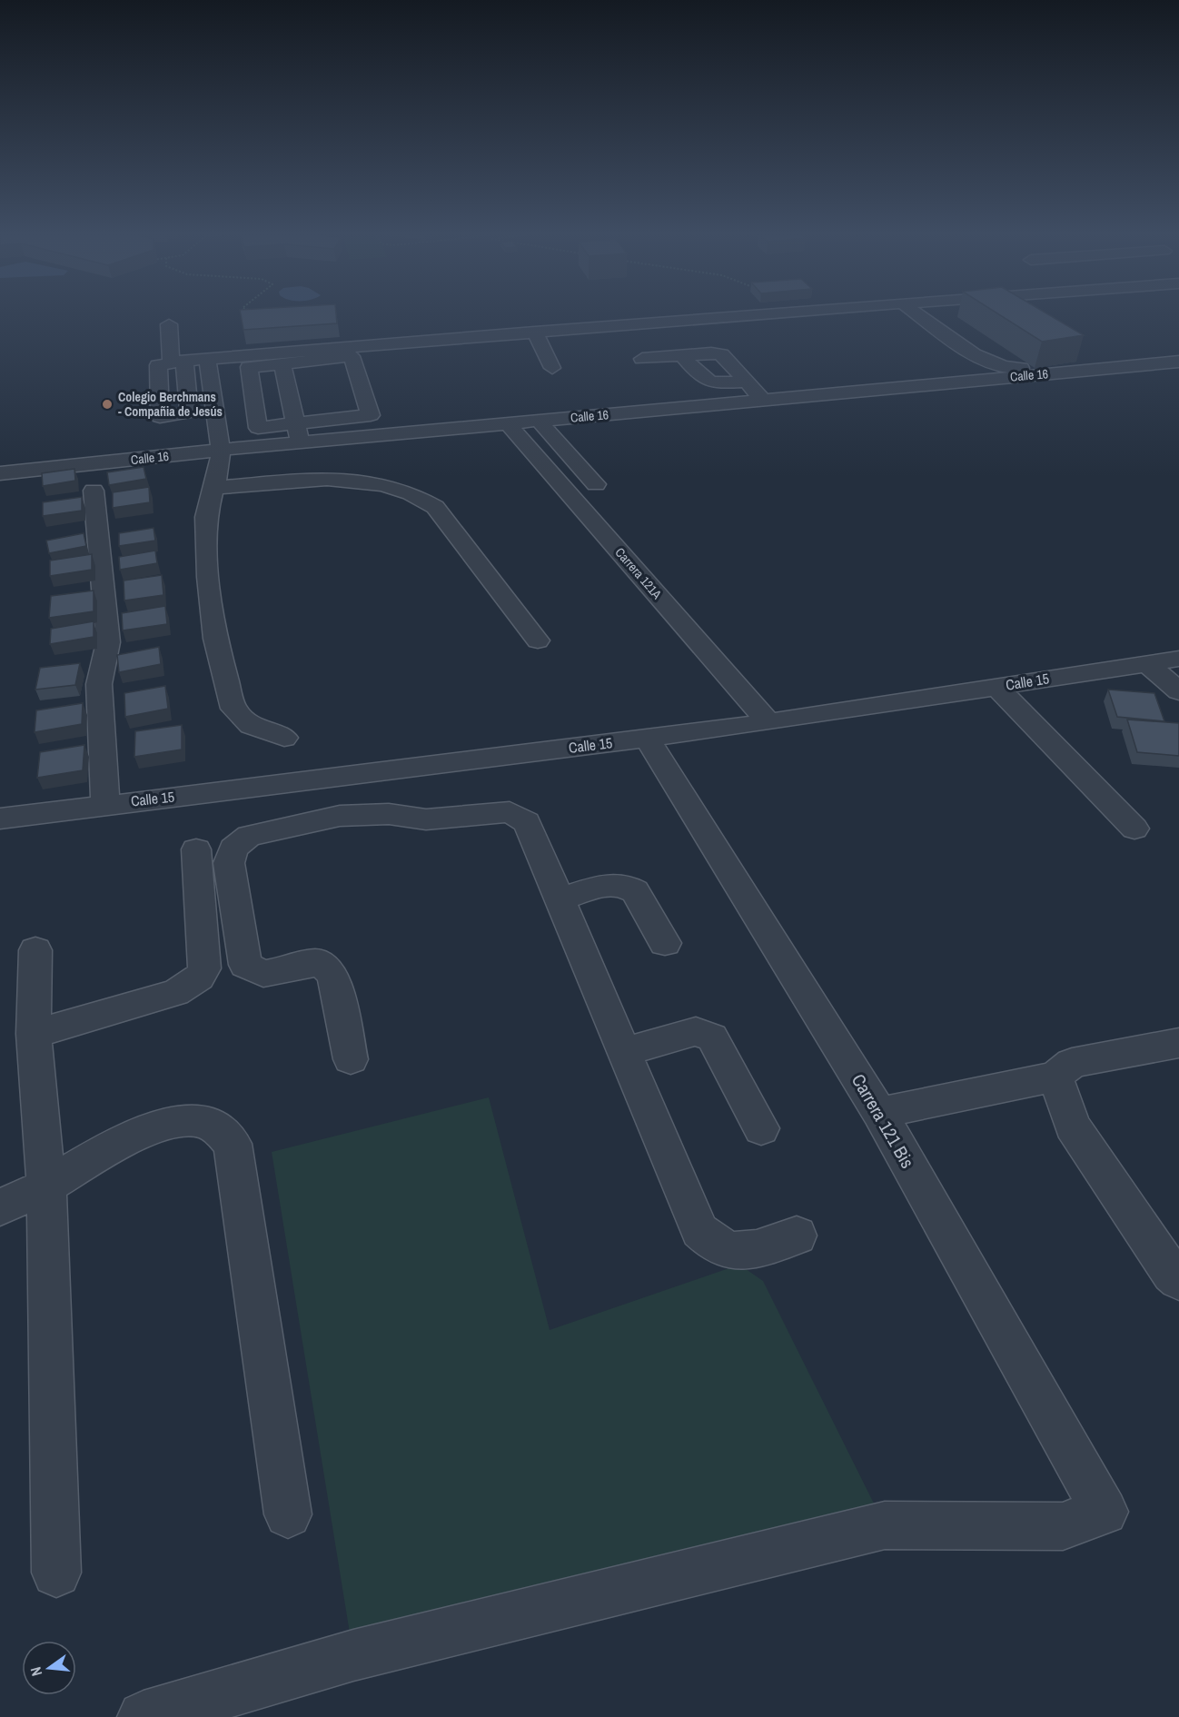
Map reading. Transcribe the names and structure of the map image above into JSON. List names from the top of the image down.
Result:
{
  "streets": {
    "street": [
      "Calle 16",
      "Carrera 121A",
      "Calle 15",
      "Carrera 121 Bis"
    ]
  },
  "crossings": [
    ["Calle 16", "Carrera 121A"],
    ["Carrera 121A", "Calle 15"],
    ["Calle 15", "Carrera 121 Bis"]
  ],
  "places": ["Colegio Berchmans - Compañia de Jesús"],
  "north": "left"
}
